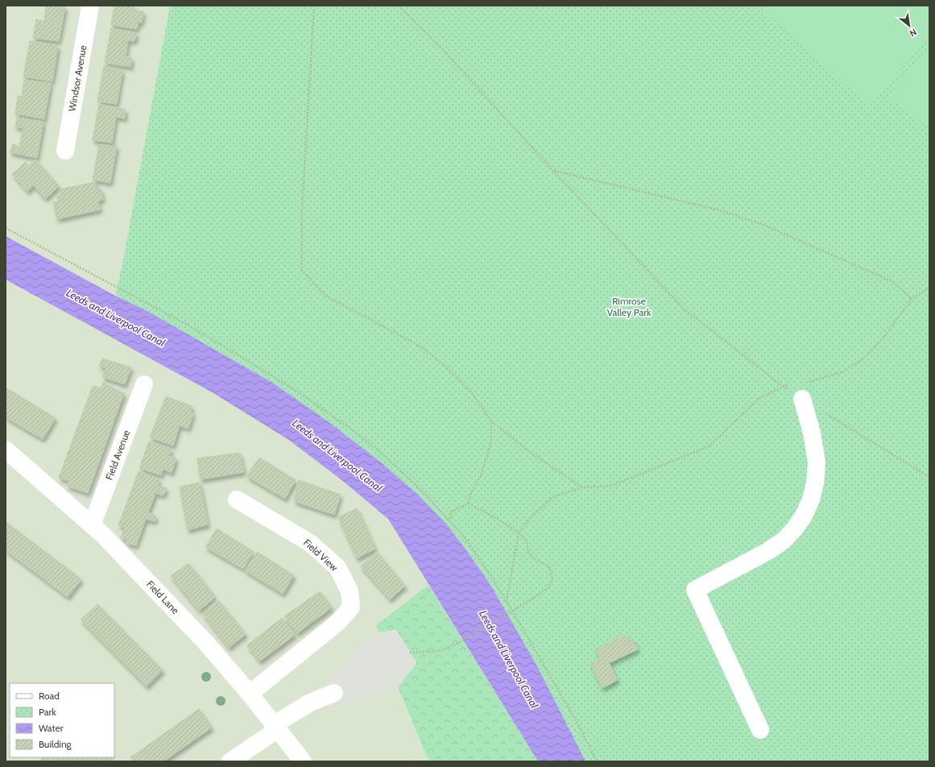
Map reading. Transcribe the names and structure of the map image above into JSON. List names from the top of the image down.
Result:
{
  "streets": {
    "street": [
      "Windsor Avenue",
      "Field Avenue",
      "Field View",
      "Field Lane"
    ]
  },
  "crossings": [
    ["Field Avenue", "Field Lane"],
    ["Field View", "Field Lane"]
  ],
  "water": ["Leeds and Liverpool Canal"],
  "parks": ["Rimrose Valley Park"],
  "legend": [
    "Road",
    "Park",
    "Water",
    "Building"
  ],
  "north": "bottom right"
}
